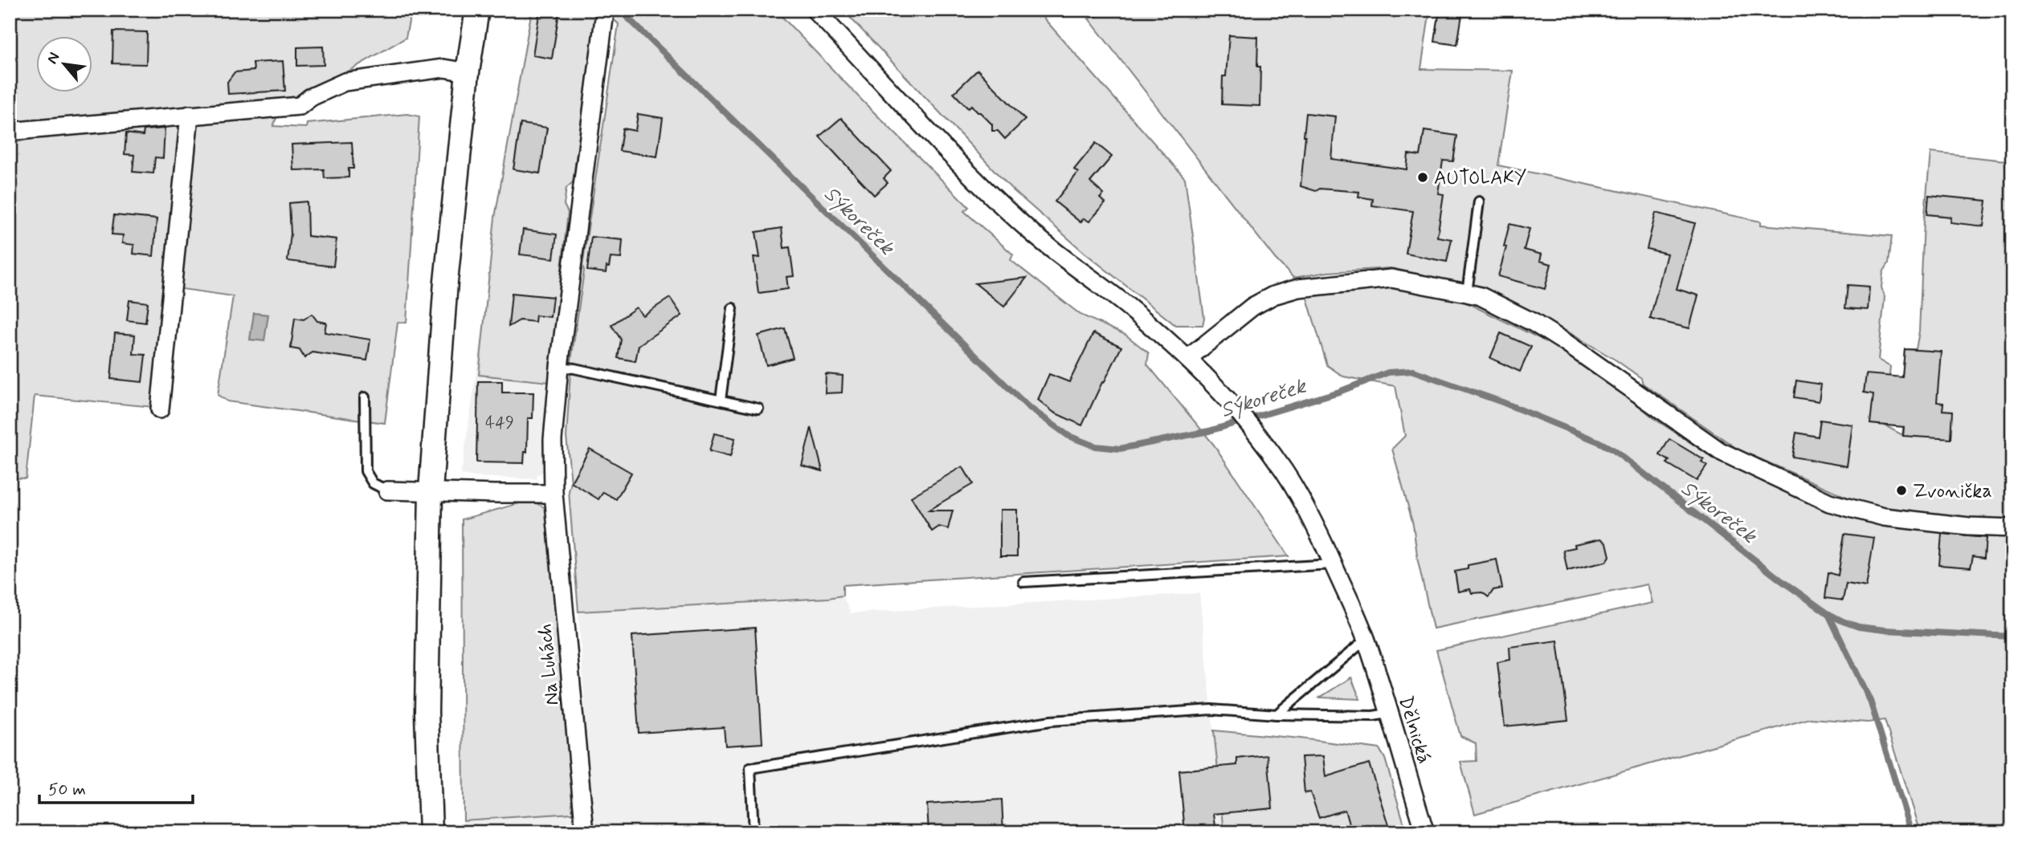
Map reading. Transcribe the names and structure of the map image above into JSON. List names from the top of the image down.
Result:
{
  "streets": {
    "street": ["Na Luhách", "Dělnická"]
  },
  "water": ["Sýkoreček"],
  "places": ["AUTOLAKY", "Zvonička"],
  "house_numbers": ["449"],
  "scale_bar": "50 m",
  "north": "top left"
}
